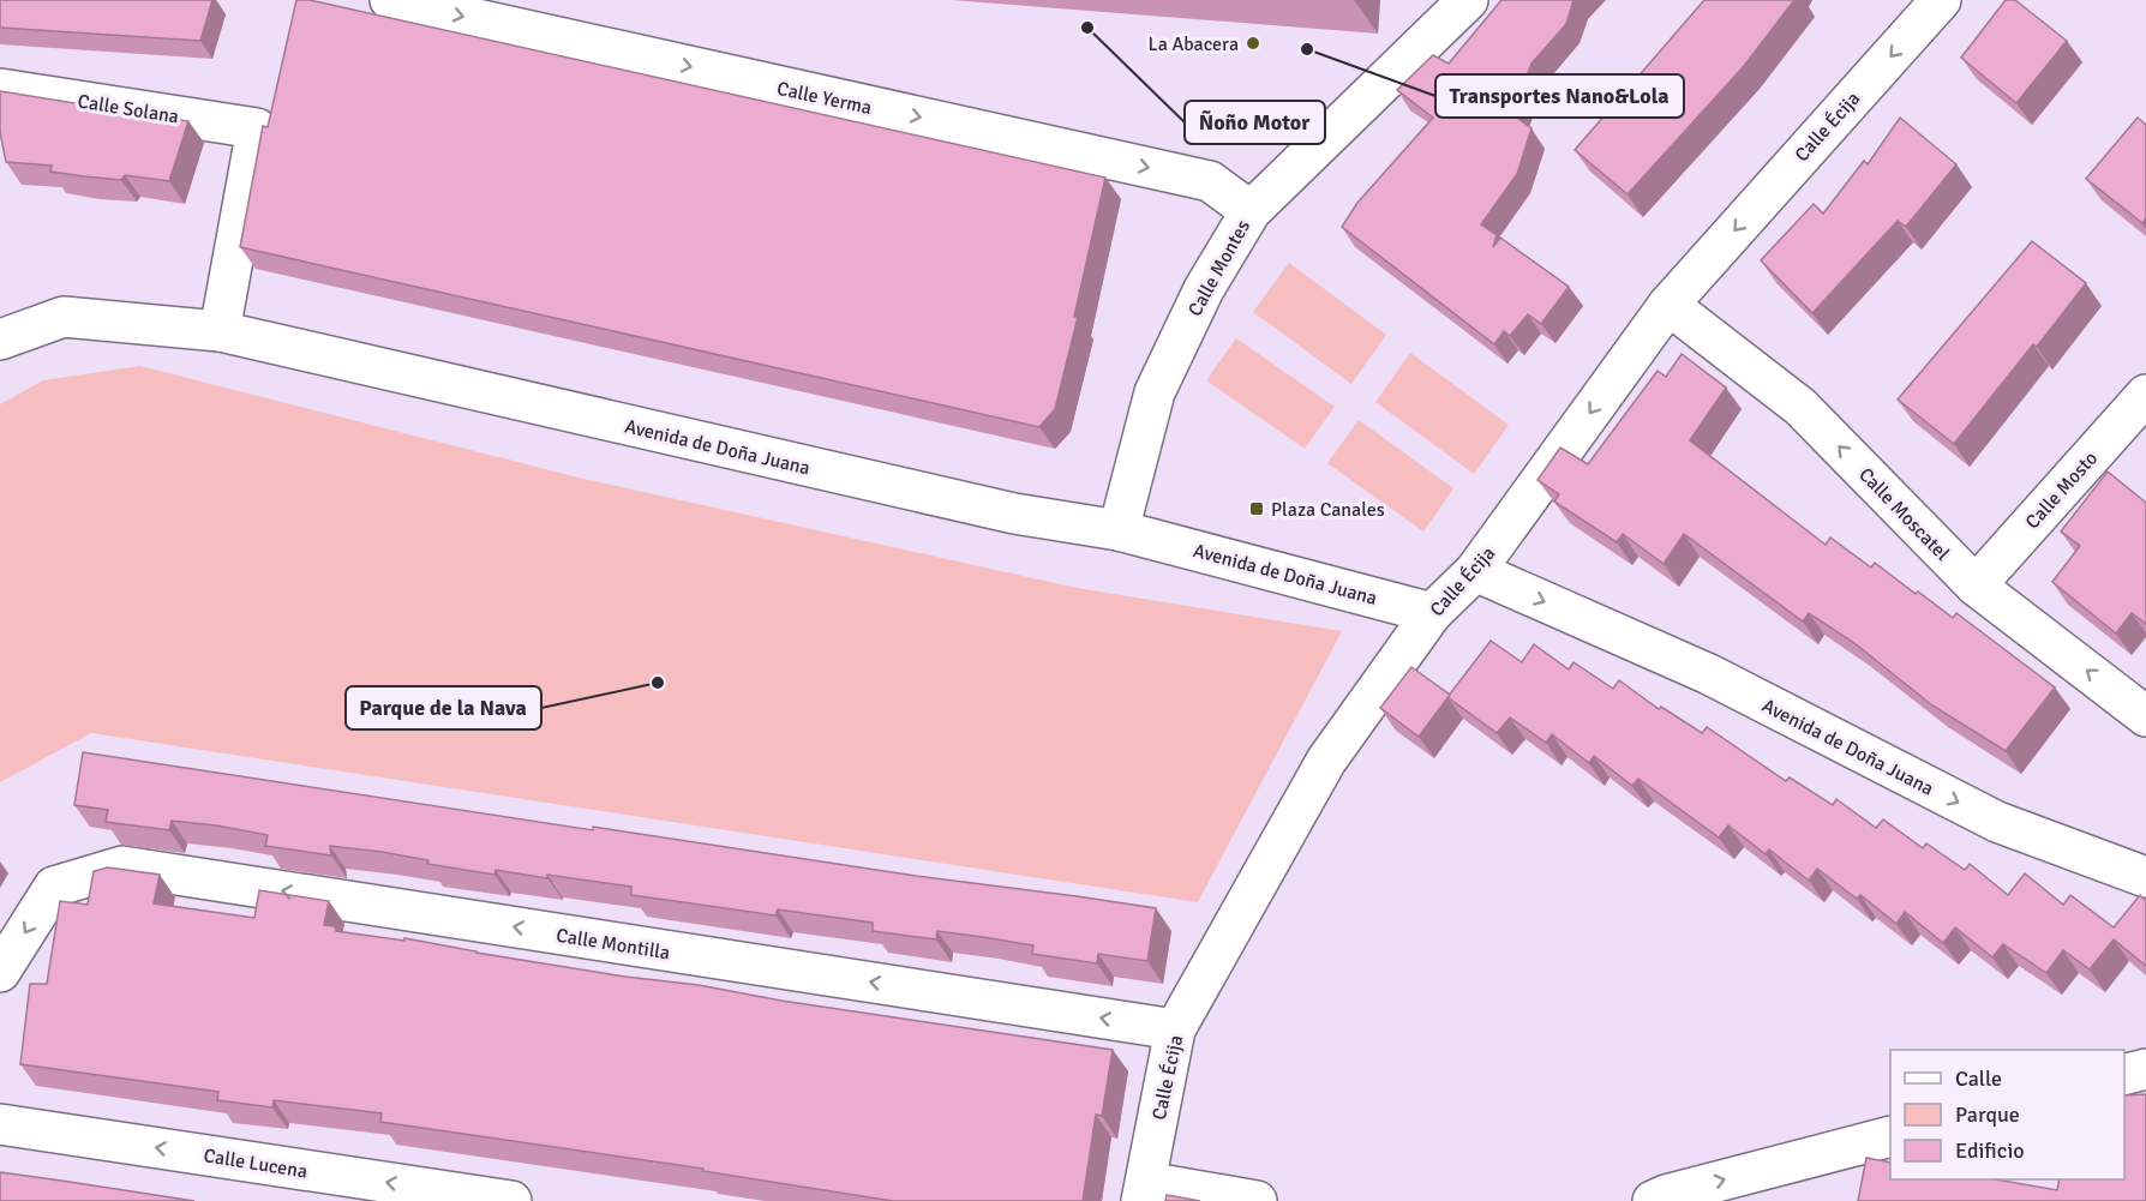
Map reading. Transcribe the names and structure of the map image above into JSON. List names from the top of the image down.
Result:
{
  "streets": {
    "street": [
      "Calle Yerma",
      "Calle Solana",
      "Calle Écija",
      "Calle Montes",
      "Avenida de Doña Juana",
      "Calle Mosto",
      "Calle Moscatel",
      "Calle Montilla",
      "Calle Lucena"
    ]
  },
  "crossings": [
    ["Calle Yerma", "Calle Montes"],
    ["Calle Solana", "Avenida de Doña Juana"],
    ["Calle Écija", "Avenida de Doña Juana"],
    ["Calle Écija", "Calle Moscatel"],
    ["Calle Écija", "Calle Montilla"],
    ["Calle Montes", "Avenida de Doña Juana"],
    ["Calle Mosto", "Calle Moscatel"]
  ],
  "one_way": [
    "Calle Yerma",
    "Calle Écija",
    "Calle Moscatel",
    "Calle Montilla",
    "Calle Lucena"
  ],
  "places": {
    "other": [
      "Ñoño Motor",
      "La Abacera",
      "Transportes Nano&Lola",
      "Parque de la Nava"
    ],
    "transit": ["Plaza Canales"]
  },
  "legend": ["Calle", "Parque", "Edificio"]
}
